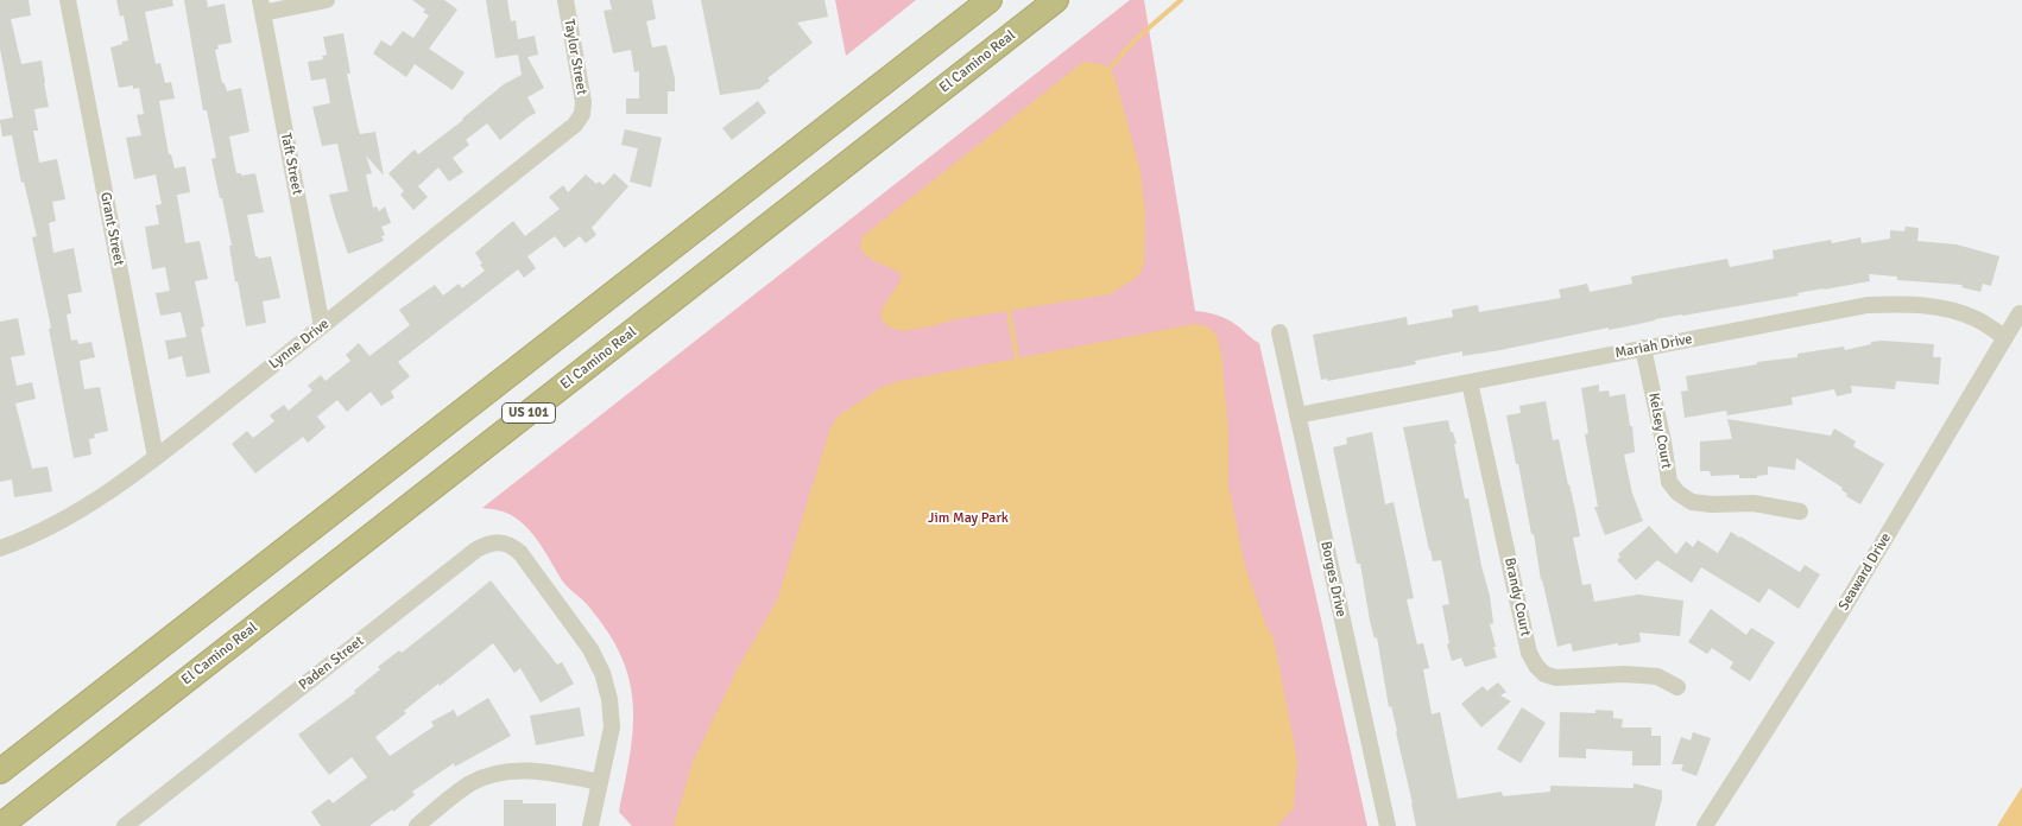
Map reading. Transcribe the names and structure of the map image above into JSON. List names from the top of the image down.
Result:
{
  "streets": {
    "highway": ["El Camino Real", "US 101"],
    "street": [
      "Taylor Street",
      "Taft Street",
      "Grant Street",
      "Lynne Drive",
      "Mariah Drive",
      "Kelsey Court",
      "Seaward Drive",
      "Borges Drive",
      "Brandy Court",
      "Paden Street"
    ]
  },
  "crossings": [
    ["Taylor Street", "Lynne Drive"],
    ["Taft Street", "Lynne Drive"],
    ["Grant Street", "Lynne Drive"],
    ["Mariah Drive", "Kelsey Court"],
    ["Mariah Drive", "Seaward Drive"],
    ["Mariah Drive", "Borges Drive"],
    ["Mariah Drive", "Brandy Court"]
  ],
  "parks": ["Jim May Park"]
}
